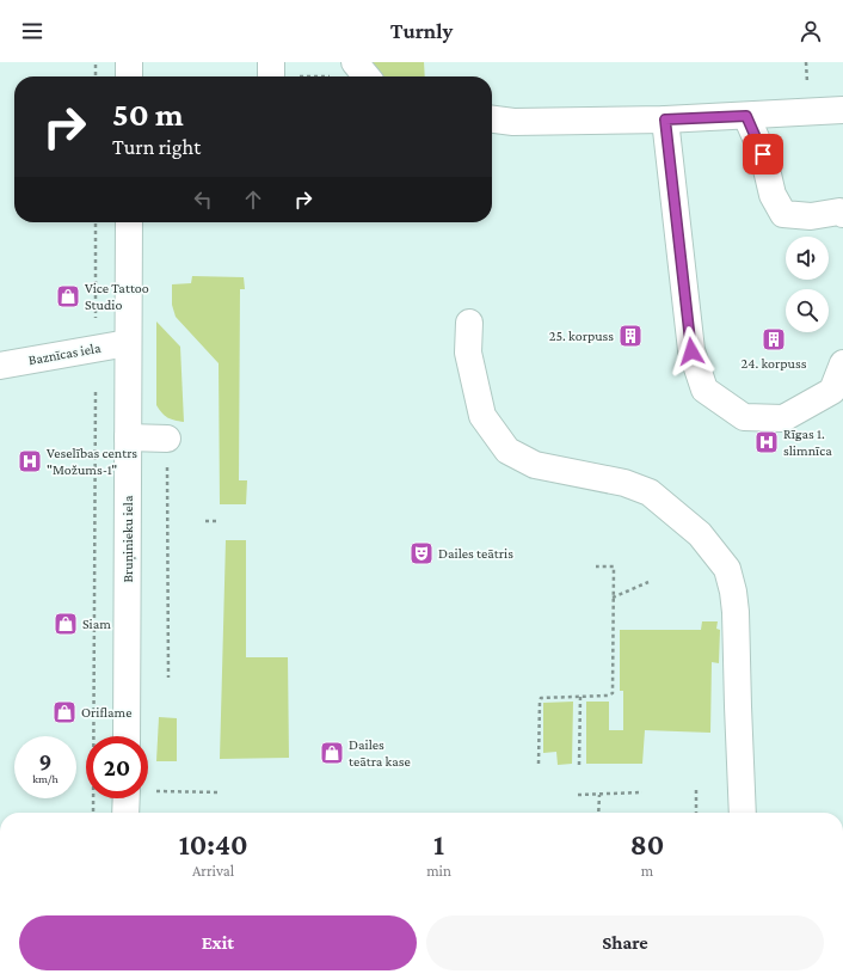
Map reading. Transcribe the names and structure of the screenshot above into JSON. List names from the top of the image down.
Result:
{
  "streets": {
    "main road": ["Baznīcas iela", "Bruņinieku iela"]
  },
  "crossings": [
    ["Baznīcas iela", "Bruņinieku iela"]
  ],
  "places": {
    "shop": [
      "Vice Tattoo Studio",
      "Siam",
      "Oriflame",
      "Dailes teātra kase"
    ],
    "building": ["25. korpuss", "24. korpuss"],
    "hospital": ["Rīgas 1. slimnīca", "Veselības centrs \"Možums-1\""],
    "theatre": ["Dailes teātris"]
  },
  "page": {
    "header": "Turnly",
    "turn": ["50 m", "Turn right"],
    "speed": "9 km/h",
    "limit": "20",
    "eta": [
      "10:40",
      "Arrival",
      "1",
      "min",
      "80",
      "m"
    ],
    "buttons": ["Exit", "Share"]
  }
}
